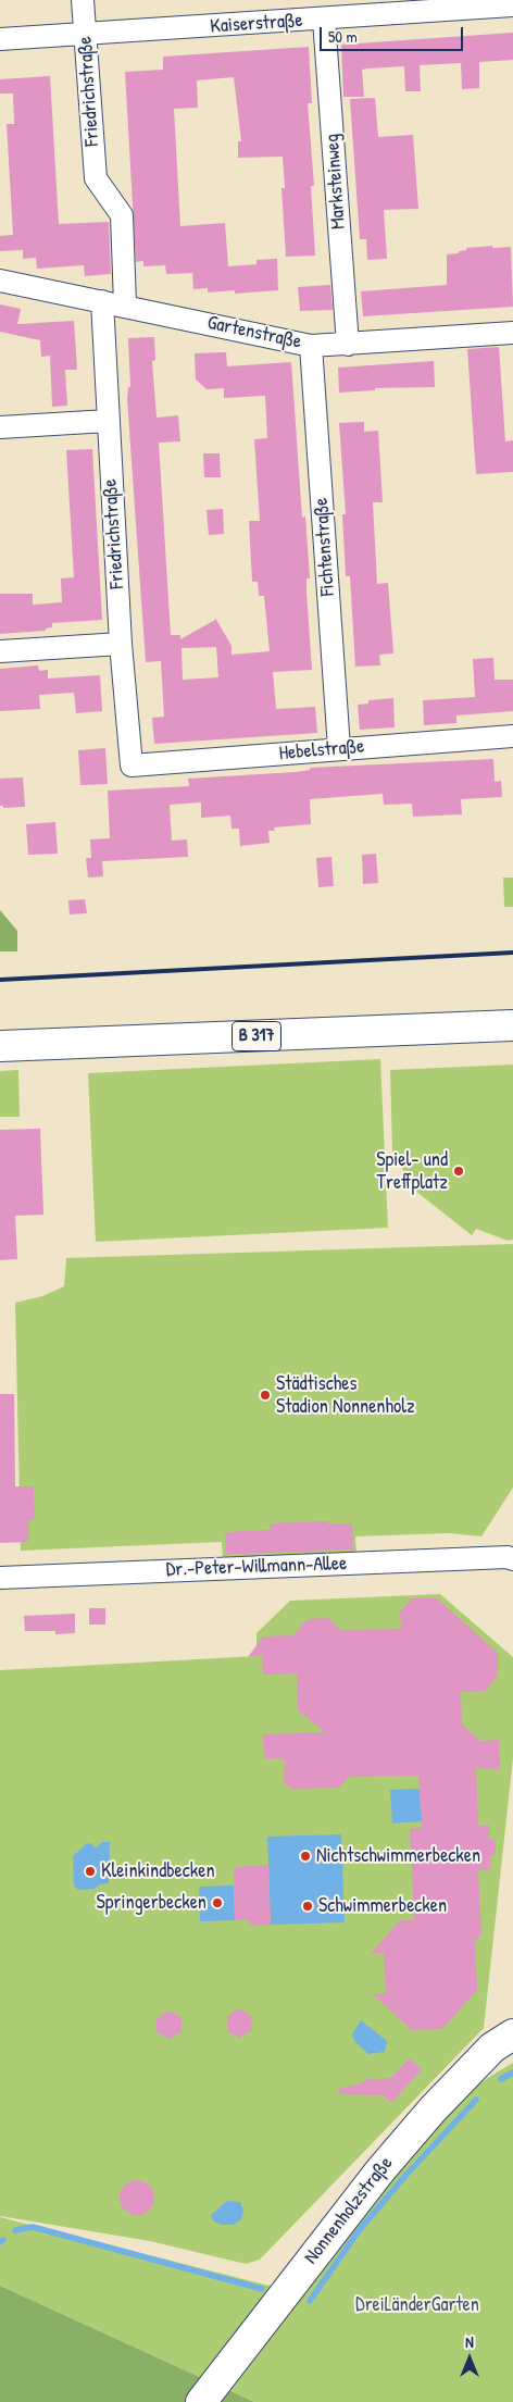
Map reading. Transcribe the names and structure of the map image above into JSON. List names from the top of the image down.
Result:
{
  "streets": {
    "main road": ["B 317", "Nonnenholzstraße"],
    "street": [
      "Kaiserstraße",
      "Friedrichstraße",
      "Marksteinweg",
      "Gartenstraße",
      "Fichtenstraße",
      "Hebelstraße",
      "Dr.-Peter-Willmann-Allee"
    ]
  },
  "crossings": [
    ["Kaiserstraße", "Friedrichstraße"],
    ["Kaiserstraße", "Marksteinweg"],
    ["Friedrichstraße", "Gartenstraße"],
    ["Friedrichstraße", "Hebelstraße"],
    ["Marksteinweg", "Gartenstraße"],
    ["Gartenstraße", "Fichtenstraße"],
    ["Fichtenstraße", "Hebelstraße"]
  ],
  "parks": ["DreiLänderGarten"],
  "places": [
    "Spiel- und Treffplatz",
    "Städtisches Stadion Nonnenholz",
    "Nichtschwimmerbecken",
    "Kleinkindbecken",
    "Springerbecken",
    "Schwimmerbecken"
  ],
  "scale_bar": "50 m",
  "north": "top"
}
